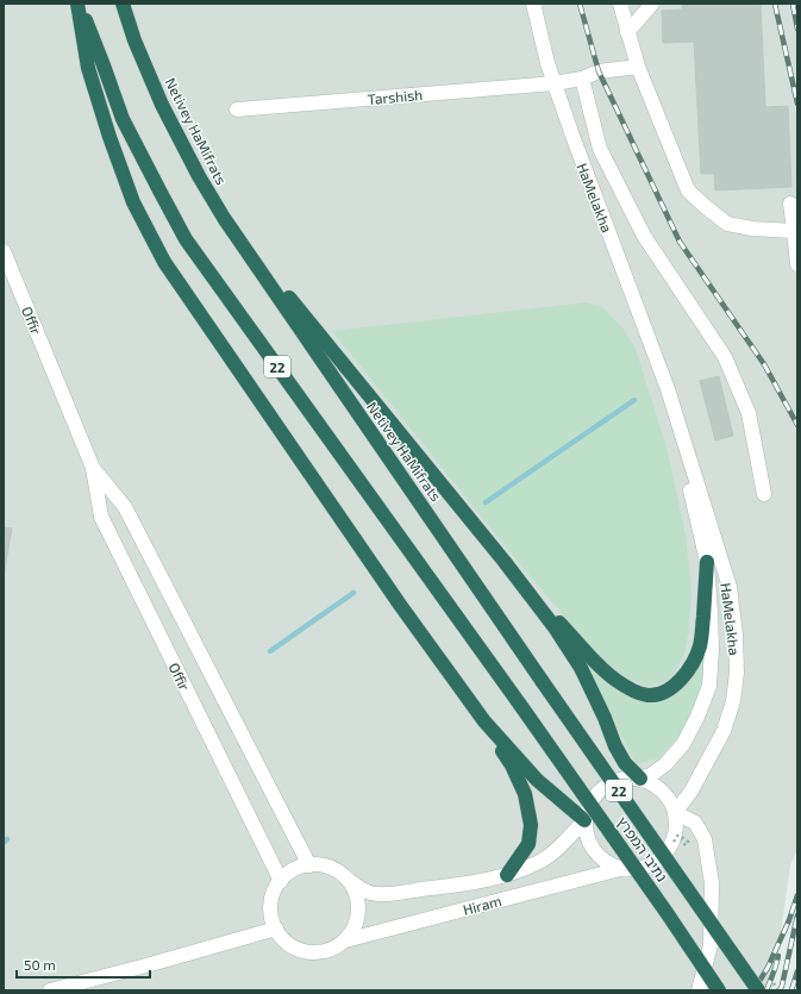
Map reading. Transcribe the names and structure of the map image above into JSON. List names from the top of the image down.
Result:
{
  "streets": {
    "highway": ["Netivey HaMifrats", "22", "נתיבי המפרץ"],
    "street": [
      "Tarshish",
      "HaMelakha",
      "Offir",
      "Hiram"
    ]
  },
  "crossings": [
    ["Tarshish", "HaMelakha"],
    ["HaMelakha", "Hiram"],
    ["Offir", "Hiram"]
  ],
  "scale_bar": "50 m"
}
